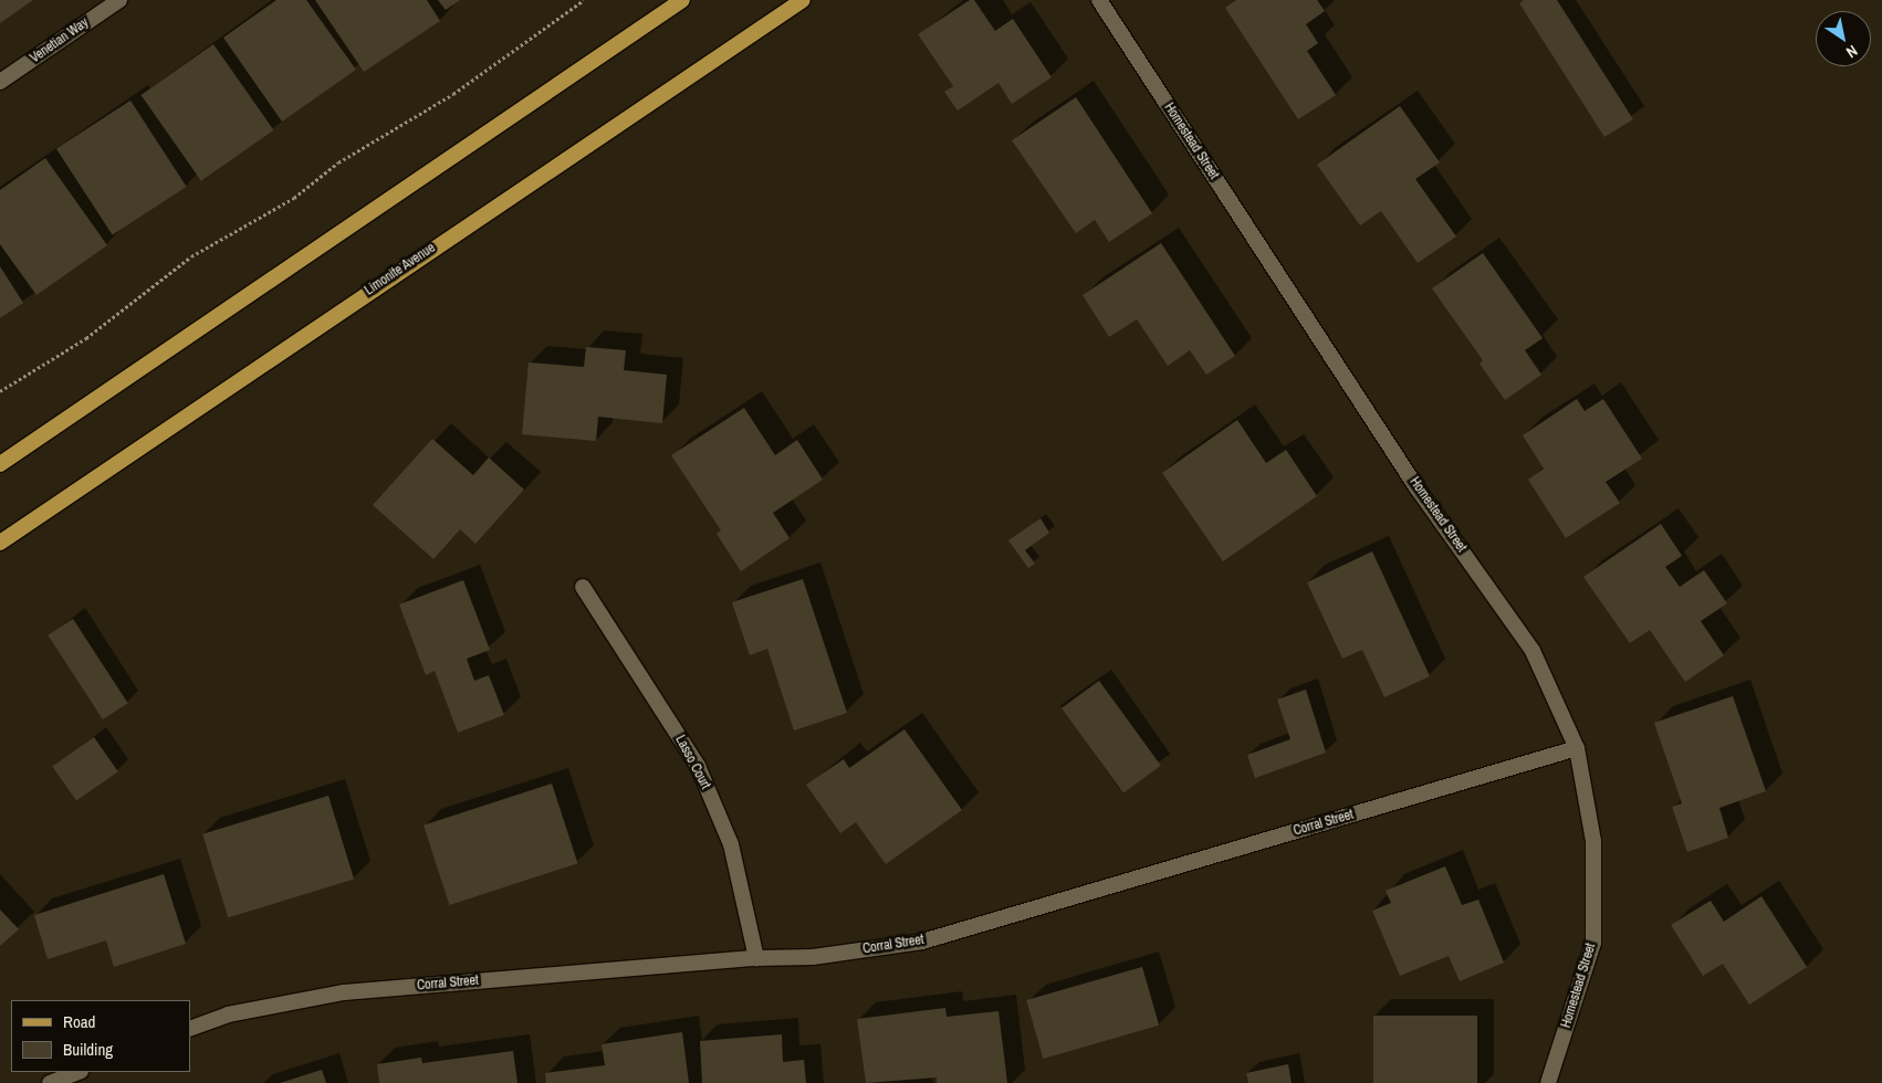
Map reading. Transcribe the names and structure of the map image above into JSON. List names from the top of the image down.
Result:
{
  "streets": {
    "main road": ["Limonite Avenue"],
    "street": [
      "Venetian Way",
      "Homestead Street",
      "Lasso Court",
      "Corral Street"
    ]
  },
  "crossings": [
    ["Homestead Street", "Corral Street"],
    ["Lasso Court", "Corral Street"]
  ],
  "legend": ["Road", "Building"],
  "north": "bottom right"
}
